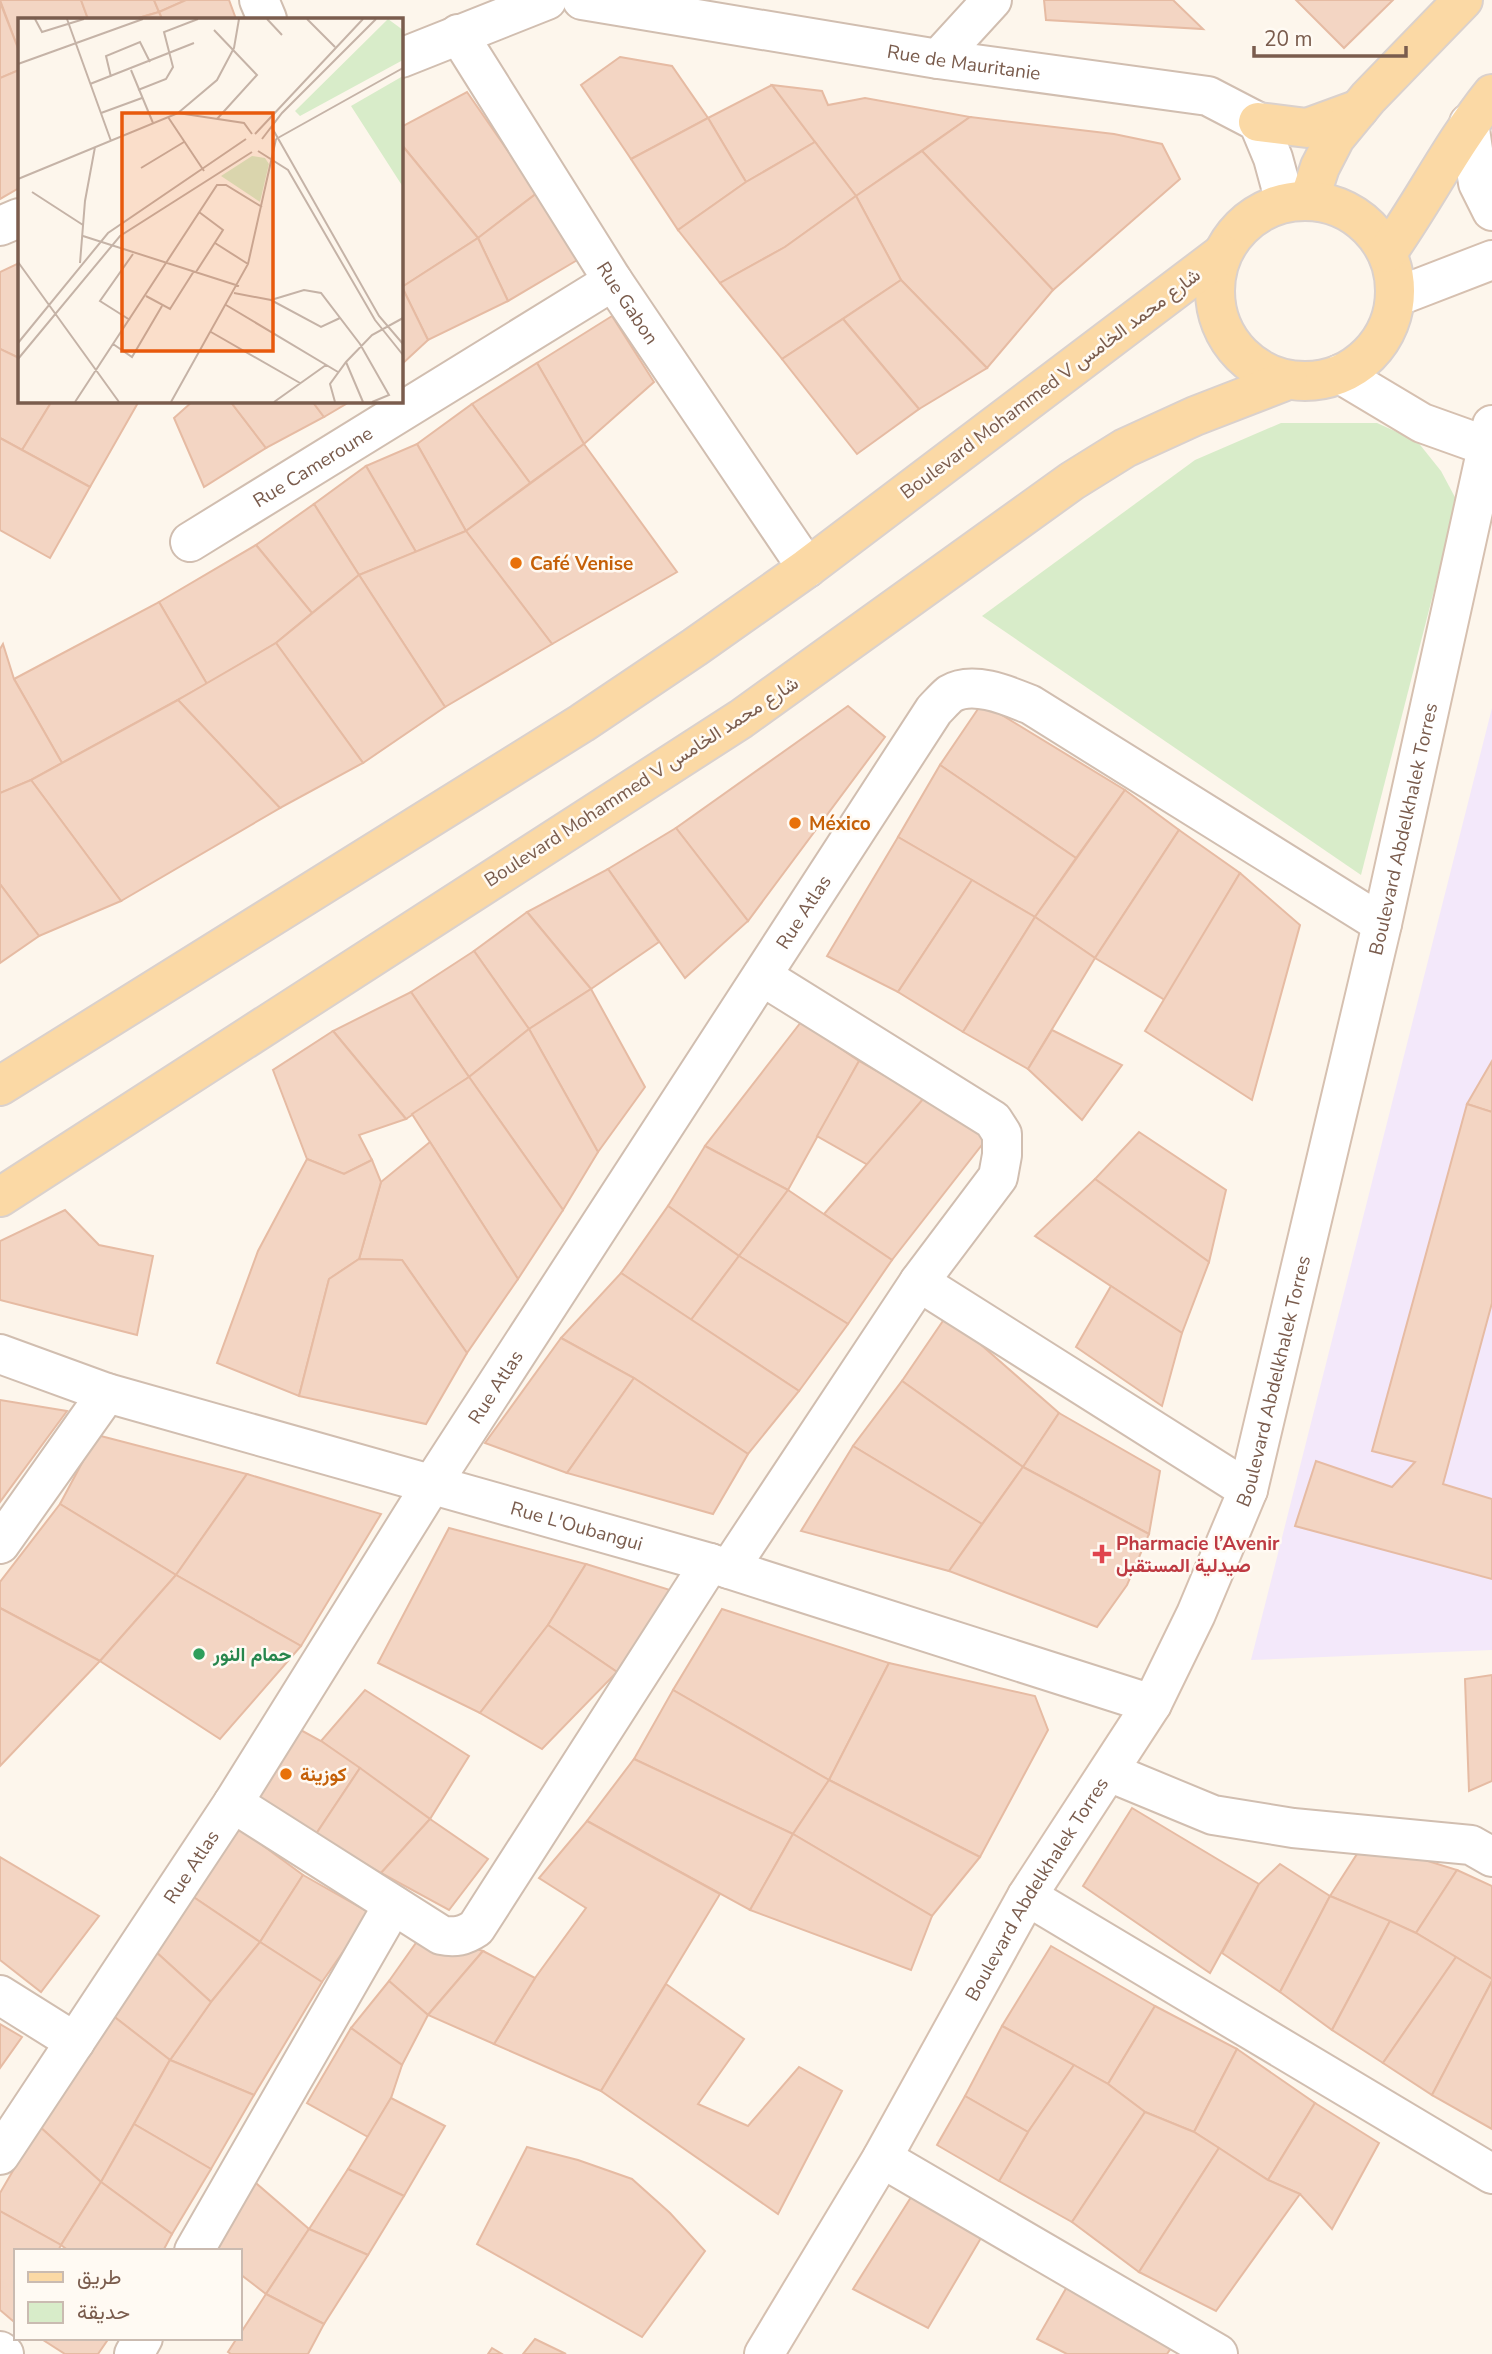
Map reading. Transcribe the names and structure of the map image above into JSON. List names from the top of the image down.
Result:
{
  "streets": {
    "main road": ["Boulevard Mohammed V شارع محمد الخامس"],
    "street": [
      "Rue de Mauritanie",
      "Rue Gabon",
      "Rue Cameroune",
      "Boulevard Abdelkhalek Torres",
      "Rue Atlas",
      "Rue L'Oubangui"
    ]
  },
  "crossings": [
    ["Rue Gabon", "Boulevard Mohammed V شارع محمد الخامس"],
    ["Rue Gabon", "Rue Cameroune"],
    ["Boulevard Abdelkhalek Torres", "Rue Atlas"],
    ["Boulevard Abdelkhalek Torres", "Rue L'Oubangui"],
    ["Rue Atlas", "Rue L'Oubangui"]
  ],
  "places": {
    "other": [
      "Café Venise",
      "México",
      "حمام النور",
      "كوزينة"
    ],
    "health": ["Pharmacie l’Avenir صيدلية المستقبل"]
  },
  "legend": ["طريق", "حديقة"],
  "scale_bar": "20 m"
}
